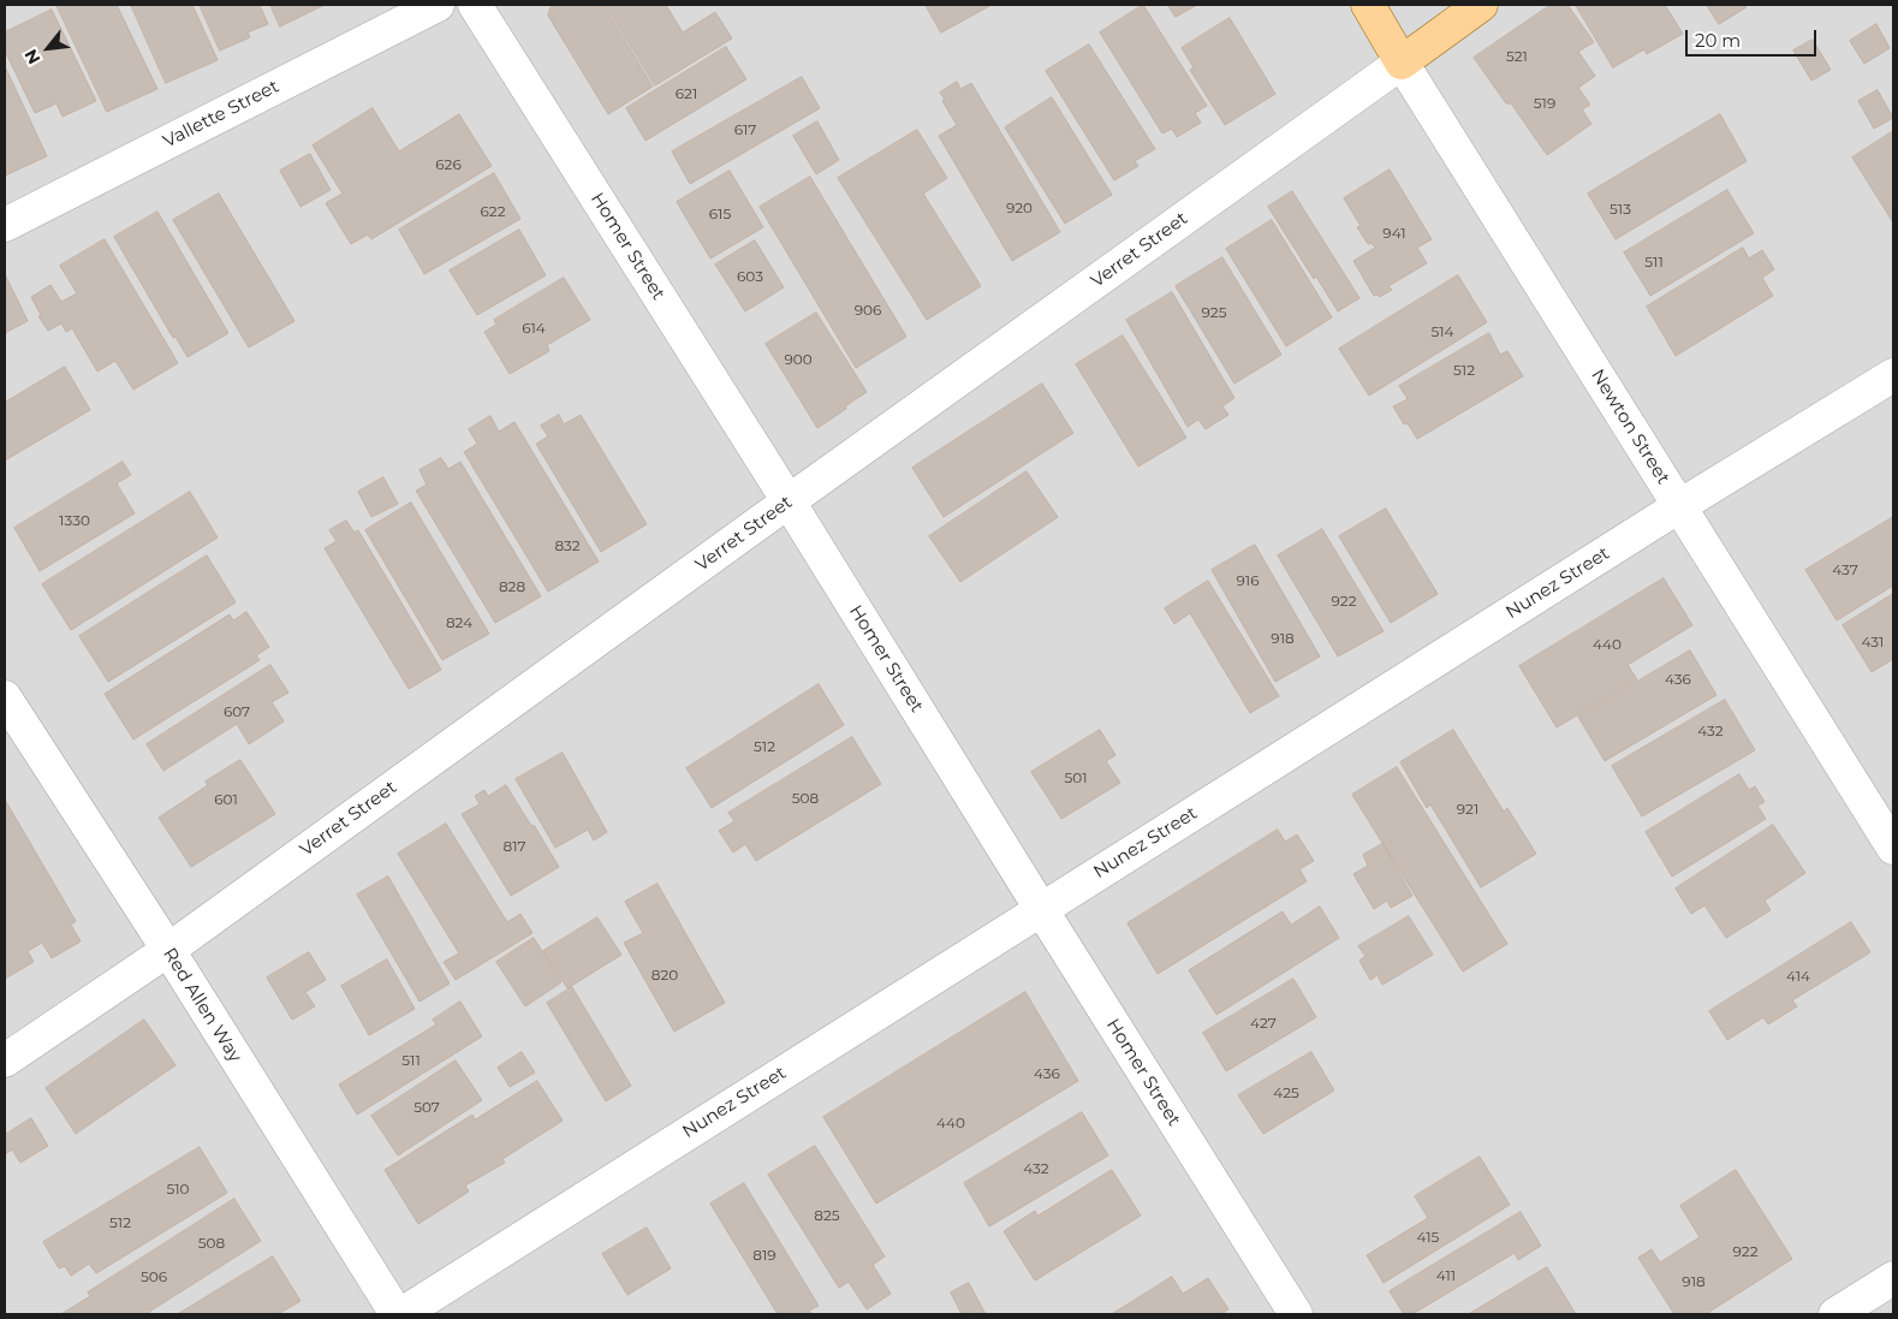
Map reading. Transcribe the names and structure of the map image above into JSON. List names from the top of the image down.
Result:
{
  "streets": {
    "main road": ["Verret Street", "Newton Street"],
    "street": [
      "Vallette Street",
      "Homer Street",
      "Nunez Street",
      "Red Allen Way"
    ]
  },
  "crossings": [
    ["Homer Street", "Verret Street"],
    ["Homer Street", "Nunez Street"],
    ["Verret Street", "Newton Street"],
    ["Verret Street", "Red Allen Way"],
    ["Newton Street", "Nunez Street"]
  ],
  "house_numbers": [
    "521",
    "621",
    "519",
    "617",
    "626",
    "920",
    "513",
    "622",
    "615",
    "941",
    "511",
    "603",
    "906",
    "925",
    "614",
    "514",
    "900",
    "512",
    "1330",
    "832",
    "437",
    "916",
    "828",
    "922",
    "824",
    "918",
    "431",
    "440",
    "436",
    "607",
    "432",
    "512",
    "501",
    "508",
    "601",
    "921",
    "817",
    "820",
    "414",
    "427",
    "511",
    "436",
    "425",
    "507",
    "440",
    "432",
    "510",
    "825",
    "512",
    "415",
    "508",
    "922",
    "819",
    "411",
    "506",
    "918"
  ],
  "scale_bar": "20 m",
  "north": "bottom left"
}
